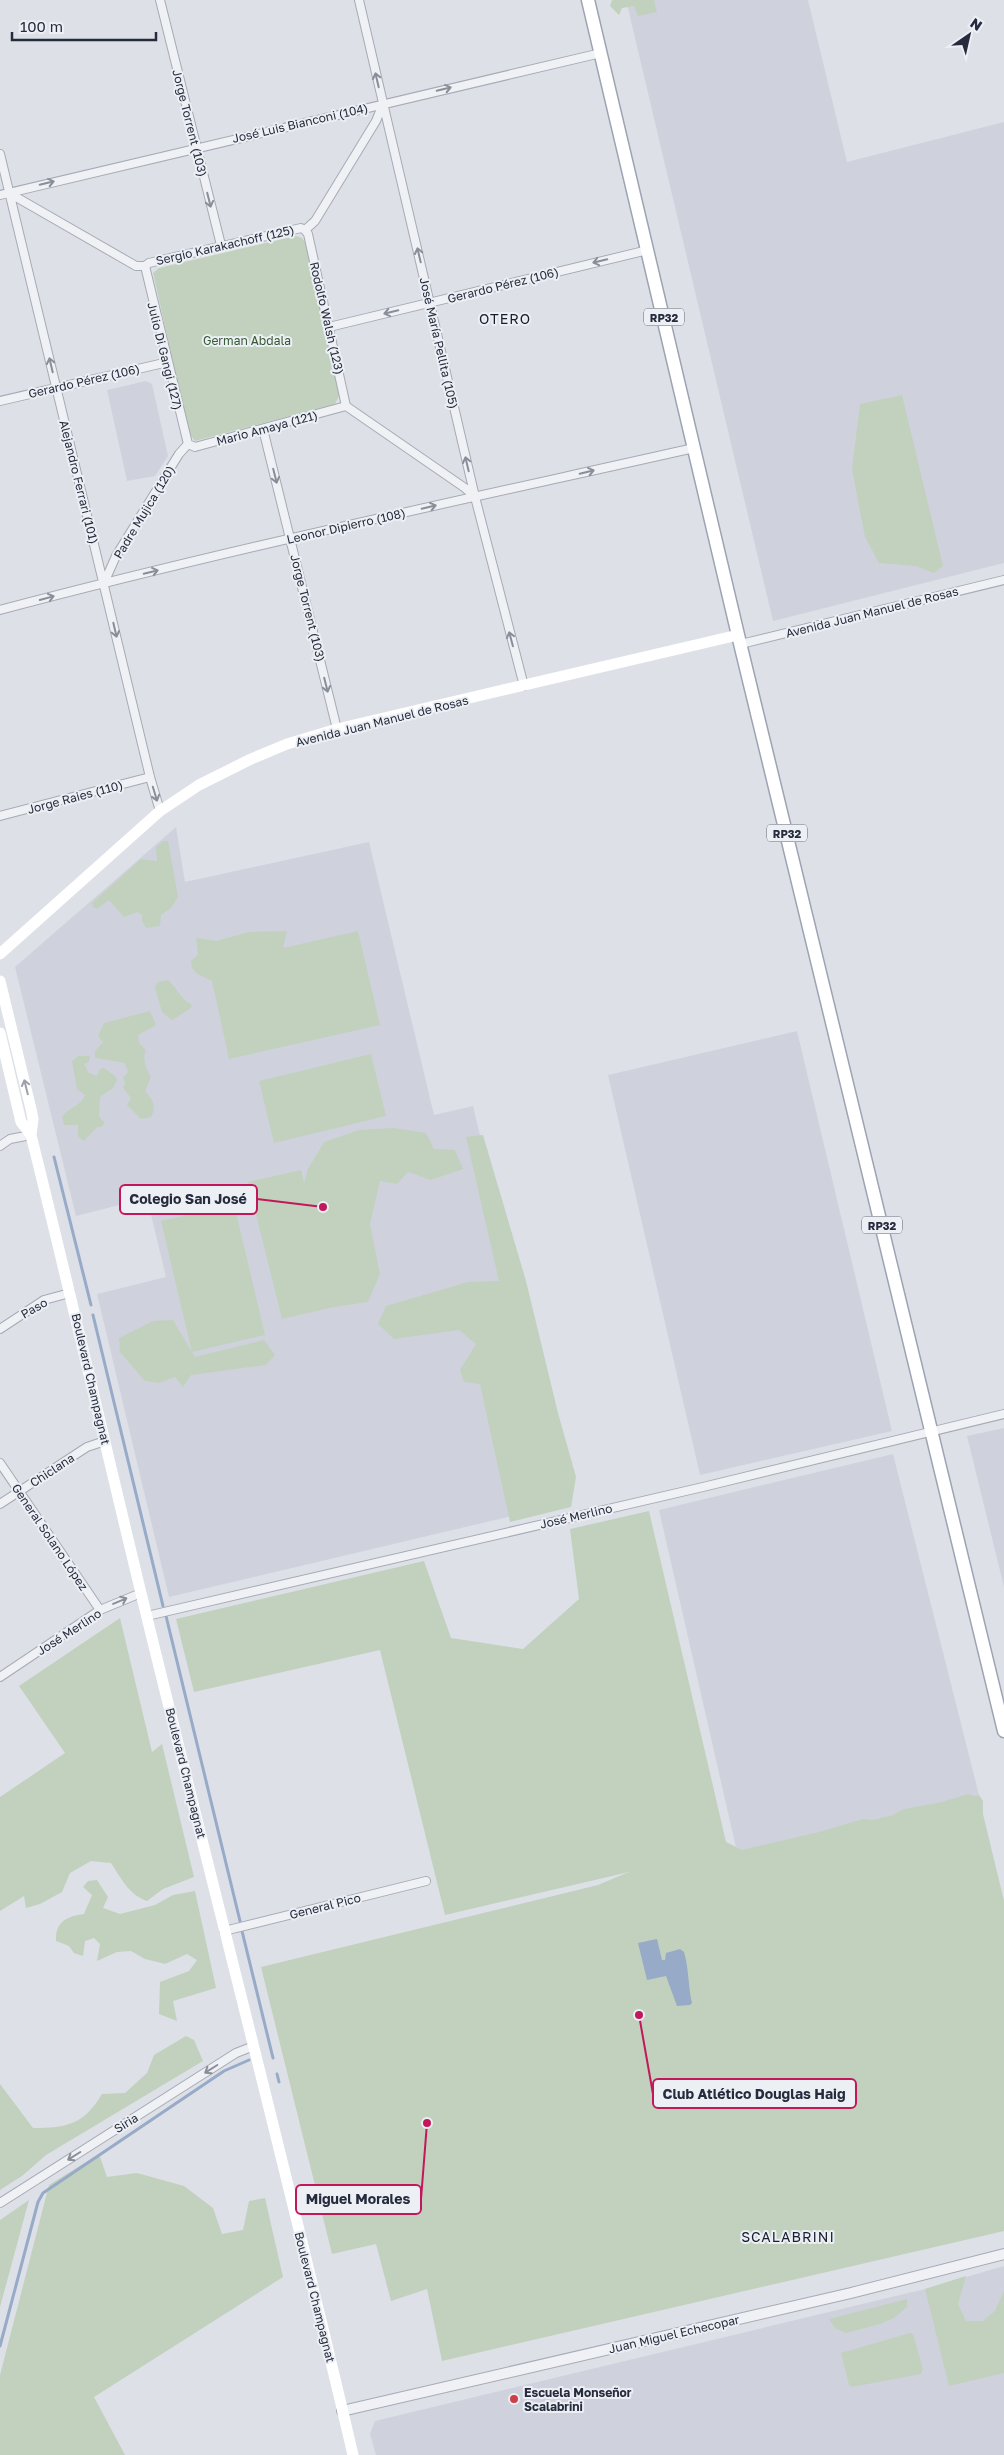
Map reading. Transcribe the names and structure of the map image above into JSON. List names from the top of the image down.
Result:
{
  "streets": {
    "main road": ["RP32", "Avenida Juan Manuel de Rosas", "Boulevard Champagnat"],
    "street": [
      "Jorge Torrent (103)",
      "José Luis Bianconi (104)",
      "Sergio Karakachoff (125)",
      "Gerardo Pérez (106)",
      "Rodolfo Walsh (123)",
      "José María Pellita (105)",
      "Julio Di Gangi (127)",
      "Mario Amaya (121)",
      "Alejandro Ferrari (101)",
      "Padre Mujica (120)",
      "Leonor Dipierro (108)",
      "Jorge Raies (110)",
      "Paso",
      "Chiclana",
      "José Merlino",
      "General Solano López",
      "General Pico",
      "Siria",
      "Juan Miguel Echecopar"
    ]
  },
  "crossings": [
    ["Jorge Torrent (103)", "José Luis Bianconi (104)"],
    ["Jorge Torrent (103)", "Sergio Karakachoff (125)"],
    ["Jorge Torrent (103)", "Mario Amaya (121)"],
    ["Jorge Torrent (103)", "Leonor Dipierro (108)"],
    ["Jorge Torrent (103)", "Avenida Juan Manuel de Rosas"],
    ["José Luis Bianconi (104)", "RP32"],
    ["José Luis Bianconi (104)", "José María Pellita (105)"],
    ["José Luis Bianconi (104)", "Alejandro Ferrari (101)"],
    ["Sergio Karakachoff (125)", "Rodolfo Walsh (123)"],
    ["Sergio Karakachoff (125)", "Julio Di Gangi (127)"],
    ["Gerardo Pérez (106)", "RP32"],
    ["Gerardo Pérez (106)", "Rodolfo Walsh (123)"],
    ["Gerardo Pérez (106)", "José María Pellita (105)"],
    ["Gerardo Pérez (106)", "Julio Di Gangi (127)"],
    ["Gerardo Pérez (106)", "Alejandro Ferrari (101)"],
    ["RP32", "Leonor Dipierro (108)"],
    ["RP32", "Avenida Juan Manuel de Rosas"],
    ["RP32", "José Merlino"],
    ["Rodolfo Walsh (123)", "Mario Amaya (121)"],
    ["José María Pellita (105)", "Leonor Dipierro (108)"],
    ["José María Pellita (105)", "Avenida Juan Manuel de Rosas"],
    ["Julio Di Gangi (127)", "Mario Amaya (121)"],
    ["Julio Di Gangi (127)", "Padre Mujica (120)"],
    ["Mario Amaya (121)", "Padre Mujica (120)"],
    ["Alejandro Ferrari (101)", "Padre Mujica (120)"],
    ["Alejandro Ferrari (101)", "Leonor Dipierro (108)"],
    ["Alejandro Ferrari (101)", "Avenida Juan Manuel de Rosas"],
    ["Alejandro Ferrari (101)", "Jorge Raies (110)"],
    ["Padre Mujica (120)", "Leonor Dipierro (108)"],
    ["Paso", "Boulevard Champagnat"],
    ["Boulevard Champagnat", "Chiclana"],
    ["Boulevard Champagnat", "José Merlino"],
    ["Boulevard Champagnat", "General Pico"],
    ["Boulevard Champagnat", "Siria"],
    ["Boulevard Champagnat", "Juan Miguel Echecopar"],
    ["Chiclana", "General Solano López"],
    ["José Merlino", "General Solano López"]
  ],
  "one_way": [
    "Jorge Torrent (103)",
    "José Luis Bianconi (104)",
    "Gerardo Pérez (106)",
    "José María Pellita (105)",
    "Leonor Dipierro (108)",
    "Siria"
  ],
  "districts": ["OTERO", "SCALABRINI"],
  "parks": ["German Abdala"],
  "places": [
    "Colegio San José",
    "Club Atlético Douglas Haig",
    "Miguel Morales",
    "Escuela Monseñor Scalabrini"
  ],
  "scale_bar": "100 m",
  "north": "top right"
}
